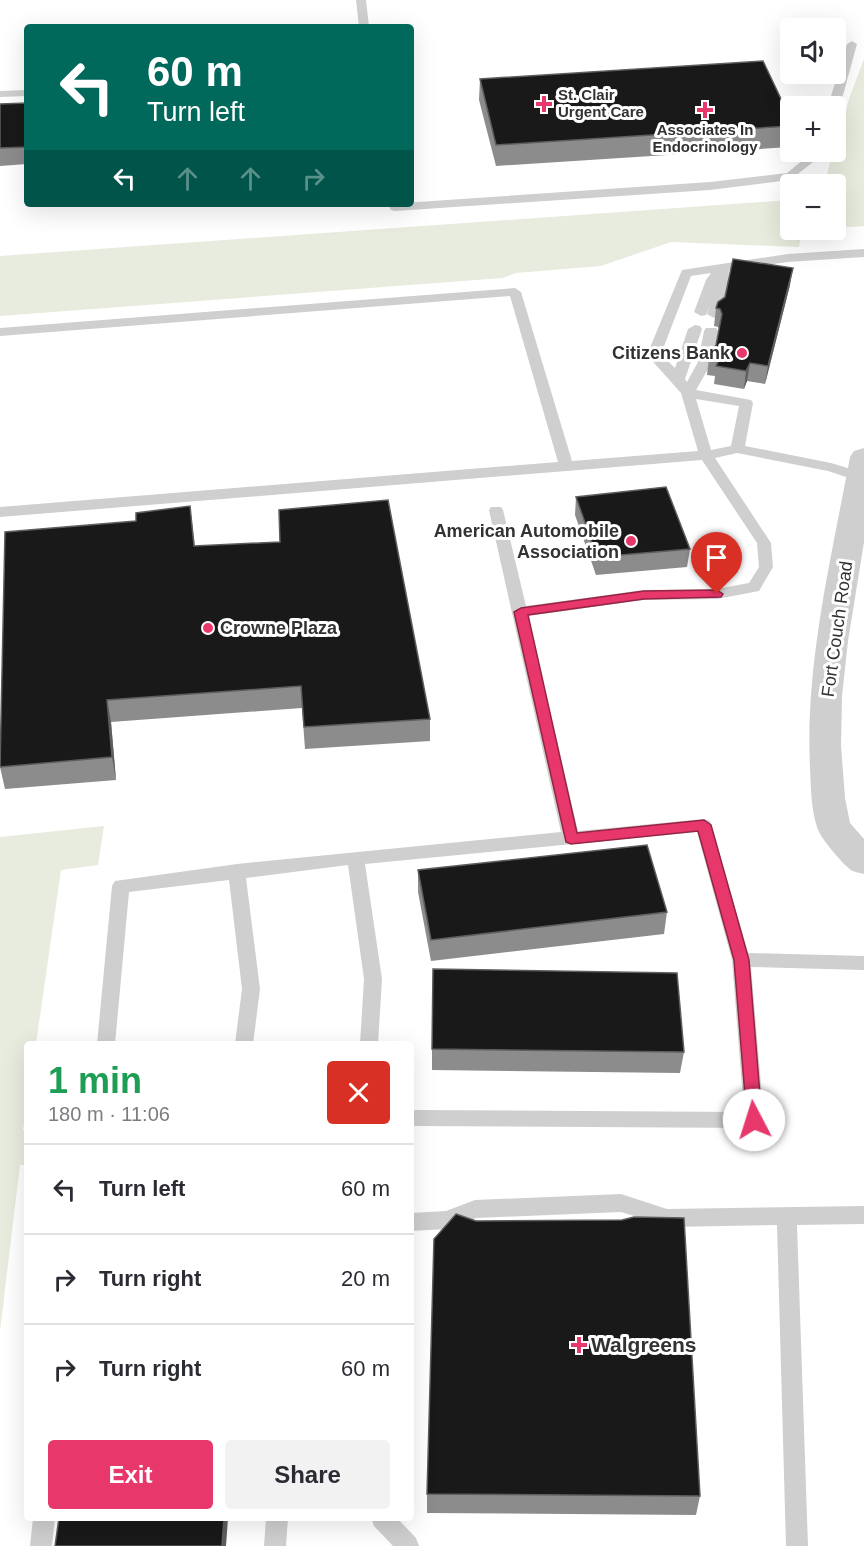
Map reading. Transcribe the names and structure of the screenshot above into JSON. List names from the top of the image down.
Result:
{
  "streets": {
    "street": ["Fort Couch Road"]
  },
  "places": {
    "health": ["St. Clair Urgent Care", "Associates In Endocrinology", "Walgreens"],
    "other": ["Citizens Bank", "American Automobile Association", "Crowne Plaza"]
  },
  "page": {
    "map_buttons": ["+", "−"],
    "turn": ["60 m", "Turn left"],
    "heading": ["1 min", "180 m · 11:06"],
    "list": [
      {
        "name": "Turn left",
        "value": "60 m"
      },
      {
        "name": "Turn right",
        "value": "20 m"
      },
      {
        "name": "Turn right",
        "value": "60 m"
      }
    ],
    "buttons": ["Exit", "Share"]
  }
}
